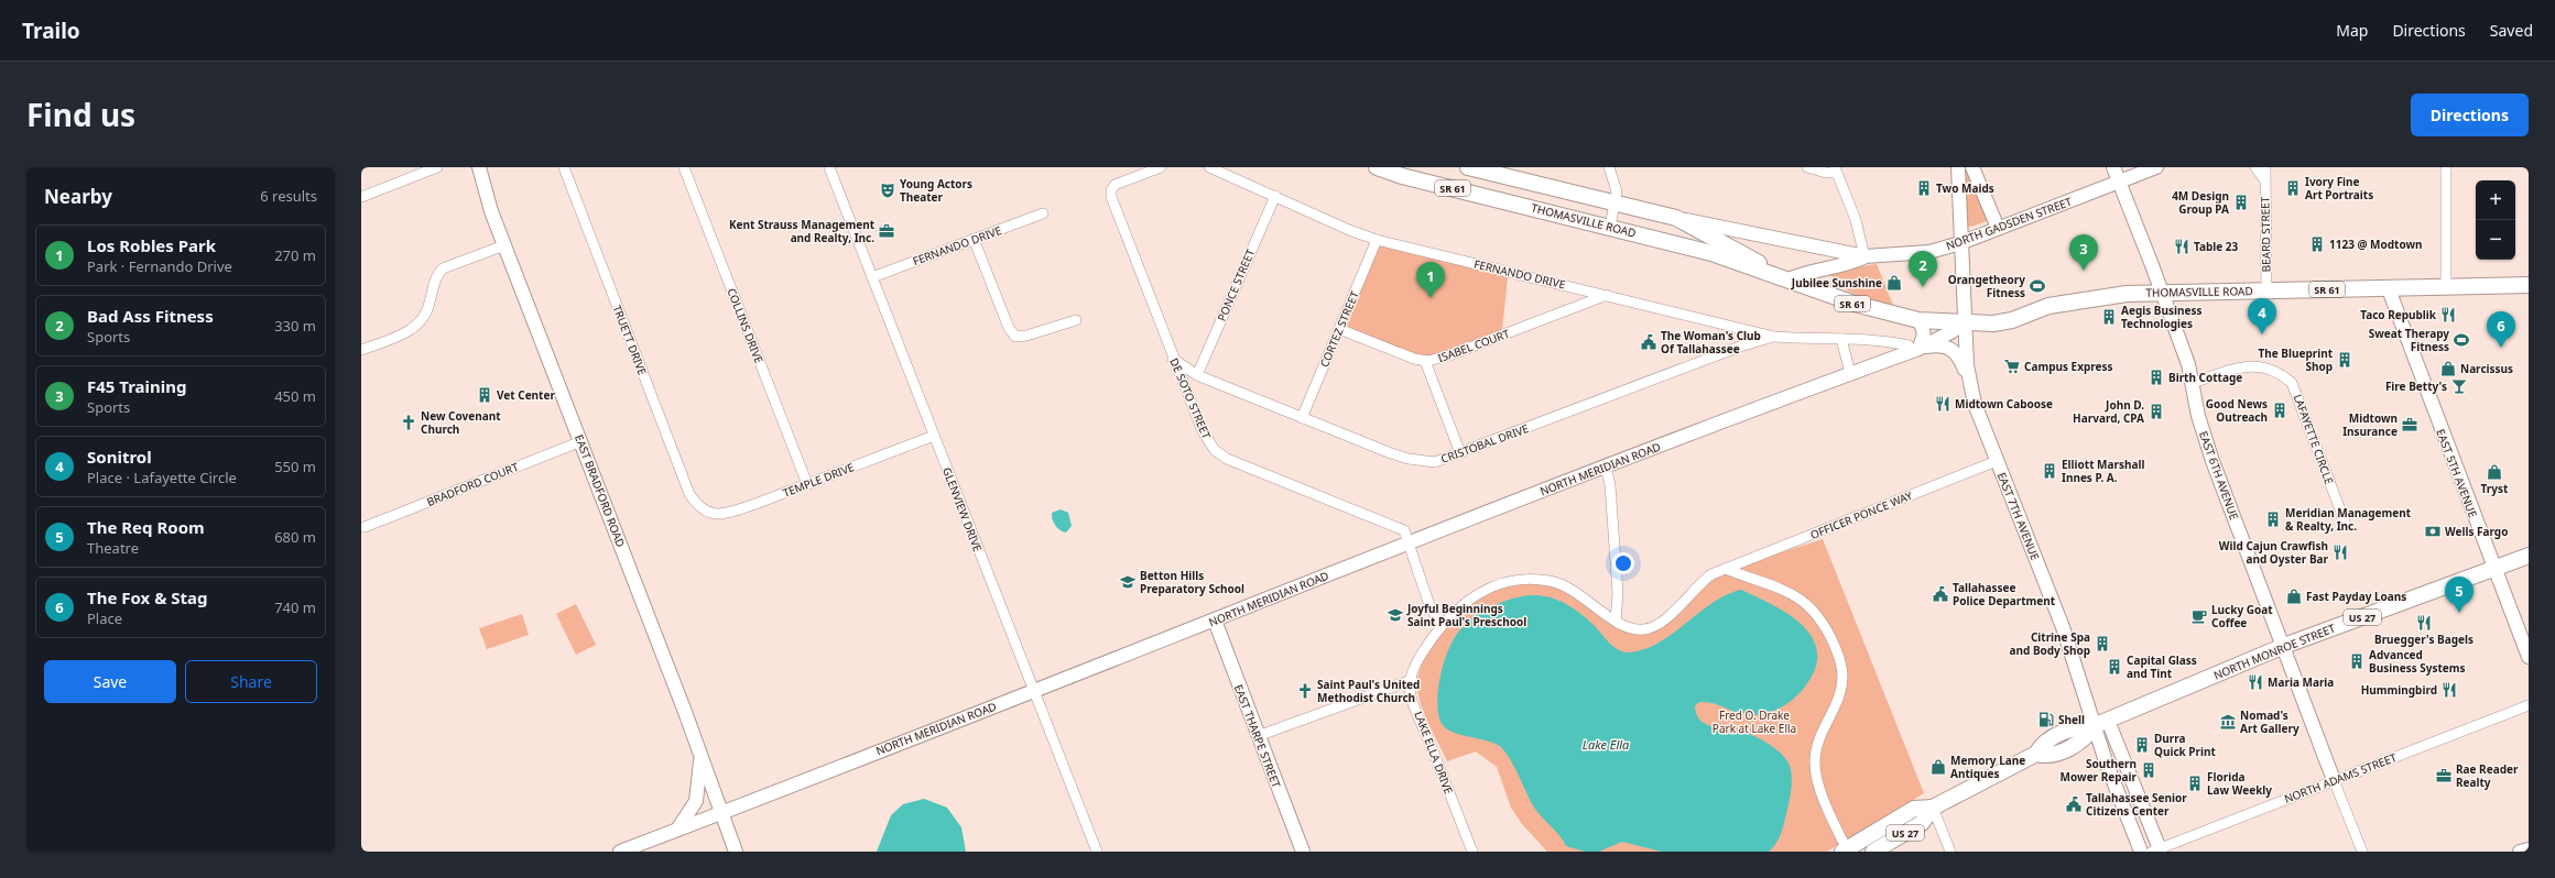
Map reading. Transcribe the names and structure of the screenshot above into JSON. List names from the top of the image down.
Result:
{
  "streets": {
    "main road": [
      "SR 61",
      "THOMASVILLE ROAD",
      "US 27",
      "NORTH MONROE STREET"
    ],
    "street": [
      "NORTH GADSDEN STREET",
      "BEARD STREET",
      "FERNANDO DRIVE",
      "PONCE STREET",
      "COLLINS DRIVE",
      "CORTEZ STREET",
      "TRUETT DRIVE",
      "ISABEL COURT",
      "DE SOTO STREET",
      "LAFAYETTE CIRCLE",
      "CRISTOBAL DRIVE",
      "NORTH MERIDIAN ROAD",
      "EAST 5TH AVENUE",
      "EAST 6TH AVENUE",
      "TEMPLE DRIVE",
      "BRADFORD COURT",
      "EAST BRADFORD ROAD",
      "GLENVIEW DRIVE",
      "OFFICER PONCE WAY",
      "EAST 7TH AVENUE",
      "EAST THARPE STREET",
      "LAKE ELLA DRIVE",
      "NORTH ADAMS STREET"
    ]
  },
  "crossings": [
    ["THOMASVILLE ROAD", "NORTH GADSDEN STREET"],
    ["THOMASVILLE ROAD", "BEARD STREET"],
    ["THOMASVILLE ROAD", "NORTH MERIDIAN ROAD"],
    ["THOMASVILLE ROAD", "EAST 5TH AVENUE"],
    ["THOMASVILLE ROAD", "EAST 6TH AVENUE"],
    ["THOMASVILLE ROAD", "EAST 7TH AVENUE"],
    ["NORTH GADSDEN STREET", "EAST 6TH AVENUE"],
    ["NORTH GADSDEN STREET", "EAST 7TH AVENUE"],
    ["FERNANDO DRIVE", "PONCE STREET"],
    ["FERNANDO DRIVE", "CORTEZ STREET"],
    ["FERNANDO DRIVE", "ISABEL COURT"],
    ["FERNANDO DRIVE", "CRISTOBAL DRIVE"],
    ["FERNANDO DRIVE", "NORTH MERIDIAN ROAD"],
    ["FERNANDO DRIVE", "GLENVIEW DRIVE"],
    ["PONCE STREET", "CRISTOBAL DRIVE"],
    ["COLLINS DRIVE", "TEMPLE DRIVE"],
    ["CORTEZ STREET", "ISABEL COURT"],
    ["CORTEZ STREET", "CRISTOBAL DRIVE"],
    ["TRUETT DRIVE", "TEMPLE DRIVE"],
    ["DE SOTO STREET", "CRISTOBAL DRIVE"],
    ["DE SOTO STREET", "NORTH MERIDIAN ROAD"],
    ["LAFAYETTE CIRCLE", "EAST 6TH AVENUE"],
    ["NORTH MERIDIAN ROAD", "EAST BRADFORD ROAD"],
    ["NORTH MERIDIAN ROAD", "GLENVIEW DRIVE"],
    ["NORTH MERIDIAN ROAD", "EAST 7TH AVENUE"],
    ["NORTH MERIDIAN ROAD", "EAST THARPE STREET"],
    ["EAST 5TH AVENUE", "NORTH MONROE STREET"],
    ["EAST 6TH AVENUE", "NORTH MONROE STREET"],
    ["EAST 6TH AVENUE", "NORTH ADAMS STREET"],
    ["TEMPLE DRIVE", "GLENVIEW DRIVE"],
    ["BRADFORD COURT", "EAST BRADFORD ROAD"],
    ["OFFICER PONCE WAY", "EAST 7TH AVENUE"],
    ["OFFICER PONCE WAY", "LAKE ELLA DRIVE"],
    ["EAST 7TH AVENUE", "NORTH MONROE STREET"],
    ["EAST 7TH AVENUE", "NORTH ADAMS STREET"]
  ],
  "water": ["Lake Ella"],
  "parks": ["Fred O. Drake Park at Lake Ella"],
  "places": {
    "building": [
      "Two Maids",
      "Ivory Fine Art Portraits",
      "4M Design Group PA",
      "1123 @ Modtown",
      "Aegis Business Technologies",
      "The Blueprint Shop",
      "Birth Cottage",
      "Vet Center",
      "Good News Outreach",
      "John D. Harvard, CPA",
      "Elliott Marshall Innes P. A.",
      "Meridian Management & Realty, Inc.",
      "Citrine Spa and Body Shop",
      "Advanced Business Systems",
      "Capital Glass and Tint",
      "Durra Quick Print",
      "Southern Mower Repair",
      "Florida Law Weekly"
    ],
    "theatre": ["Young Actors Theater"],
    "office": ["Kent Strauss Management and Realty, Inc.", "Midtown Insurance", "Rae Reader Realty"],
    "restaurant": [
      "Table 23",
      "Taco Republik",
      "Midtown Caboose",
      "Wild Cajun Crawfish and Oyster Bar",
      "Bruegger's Bagels",
      "Maria Maria",
      "Hummingbird"
    ],
    "shop": [
      "Jubilee Sunshine",
      "Narcissus",
      "Tryst",
      "Fast Payday Loans",
      "Memory Lane Antiques"
    ],
    "sports": ["Orangetheory Fitness", "Sweat Therapy Fitness"],
    "public building": ["The Woman's Club Of Tallahassee", "Tallahassee Police Department", "Tallahassee Senior Citizens Center"],
    "supermarket": ["Campus Express"],
    "bar": ["Fire Betty's"],
    "church": ["New Covenant Church", "Saint Paul's United Methodist Church"],
    "bank": ["Wells Fargo"],
    "school or university": ["Betton Hills Preparatory School", "Joyful Beginnings Saint Paul's Preschool"],
    "cafe": ["Lucky Goat Coffee"],
    "fuel station": ["Shell"],
    "museum": ["Nomad's Art Gallery"]
  },
  "page": {
    "header": "Trailo",
    "nav": ["Map", "Directions", "Saved"],
    "title": "Find us",
    "buttons": [
      "Directions",
      ["Save", "Share"]
    ],
    "heading": ["Nearby", "6 results"],
    "map_buttons": ["+", "−"],
    "list": [
      {
        "mark": "1",
        "name": "Los Robles Park",
        "note": "Park · Fernando Drive",
        "value": "270 m"
      },
      {
        "mark": "2",
        "name": "Bad Ass Fitness",
        "note": "Sports",
        "value": "330 m"
      },
      {
        "mark": "3",
        "name": "F45 Training",
        "note": "Sports",
        "value": "450 m"
      },
      {
        "mark": "4",
        "name": "Sonitrol",
        "note": "Place · Lafayette Circle",
        "value": "550 m"
      },
      {
        "mark": "5",
        "name": "The Req Room",
        "note": "Theatre",
        "value": "680 m"
      },
      {
        "mark": "6",
        "name": "The Fox & Stag",
        "note": "Place",
        "value": "740 m"
      }
    ],
    "pins": [
      "3",
      "2",
      "1",
      "4",
      "6",
      "5"
    ]
  }
}
